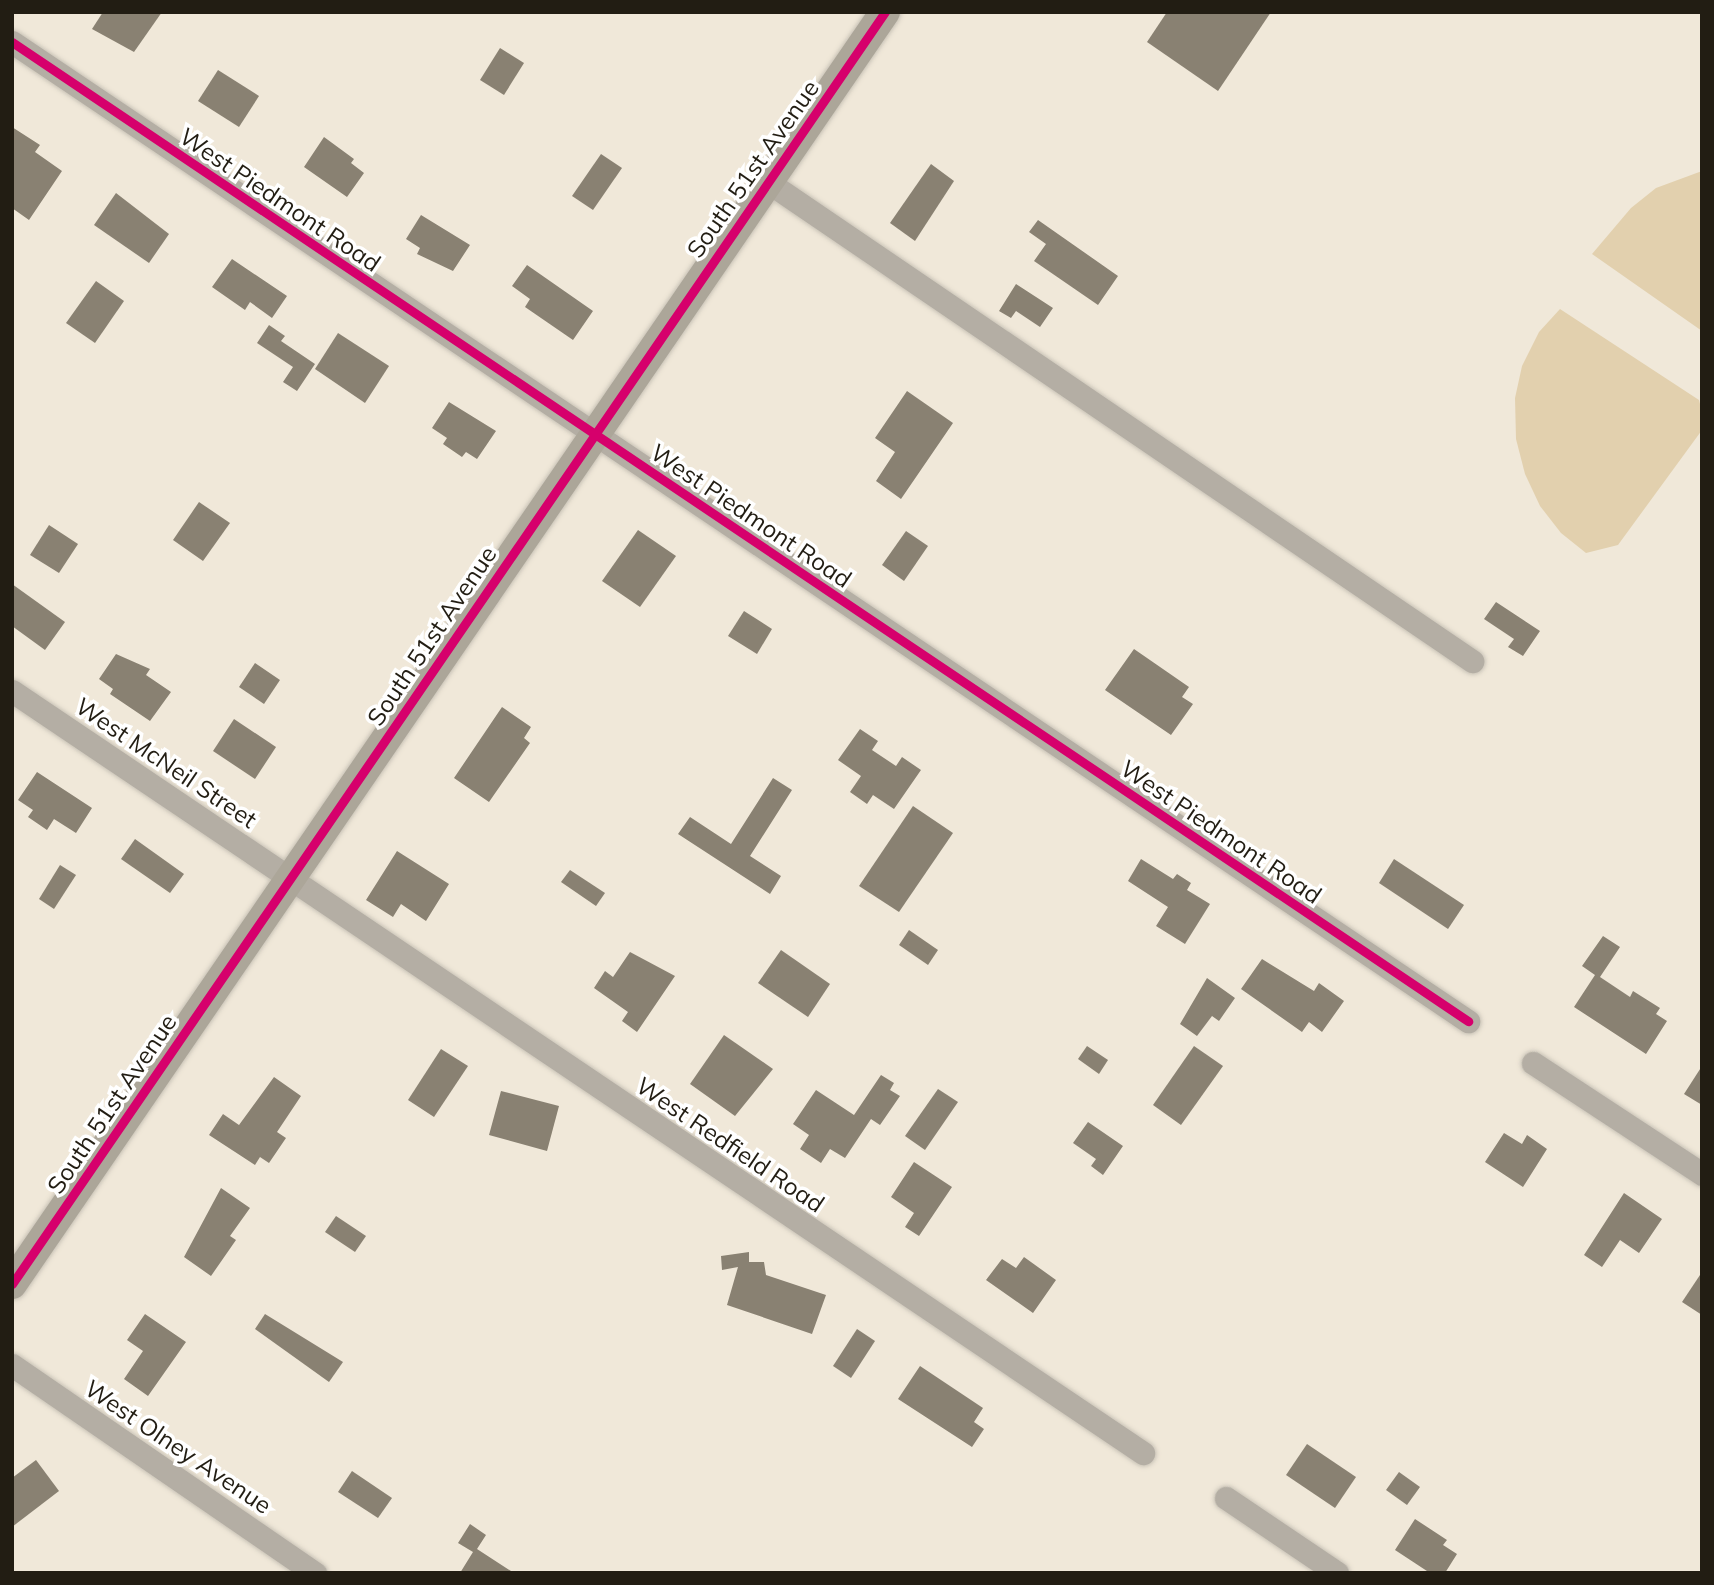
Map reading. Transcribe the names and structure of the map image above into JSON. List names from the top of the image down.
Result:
{
  "streets": {
    "main road": ["South 51st Avenue"],
    "street": [
      "West Piedmont Road",
      "West McNeil Street",
      "West Redfield Road",
      "West Olney Avenue"
    ]
  },
  "crossings": [
    ["South 51st Avenue", "West Piedmont Road"],
    ["South 51st Avenue", "West McNeil Street"],
    ["South 51st Avenue", "West Redfield Road"],
    ["West McNeil Street", "West Redfield Road"]
  ]
}
